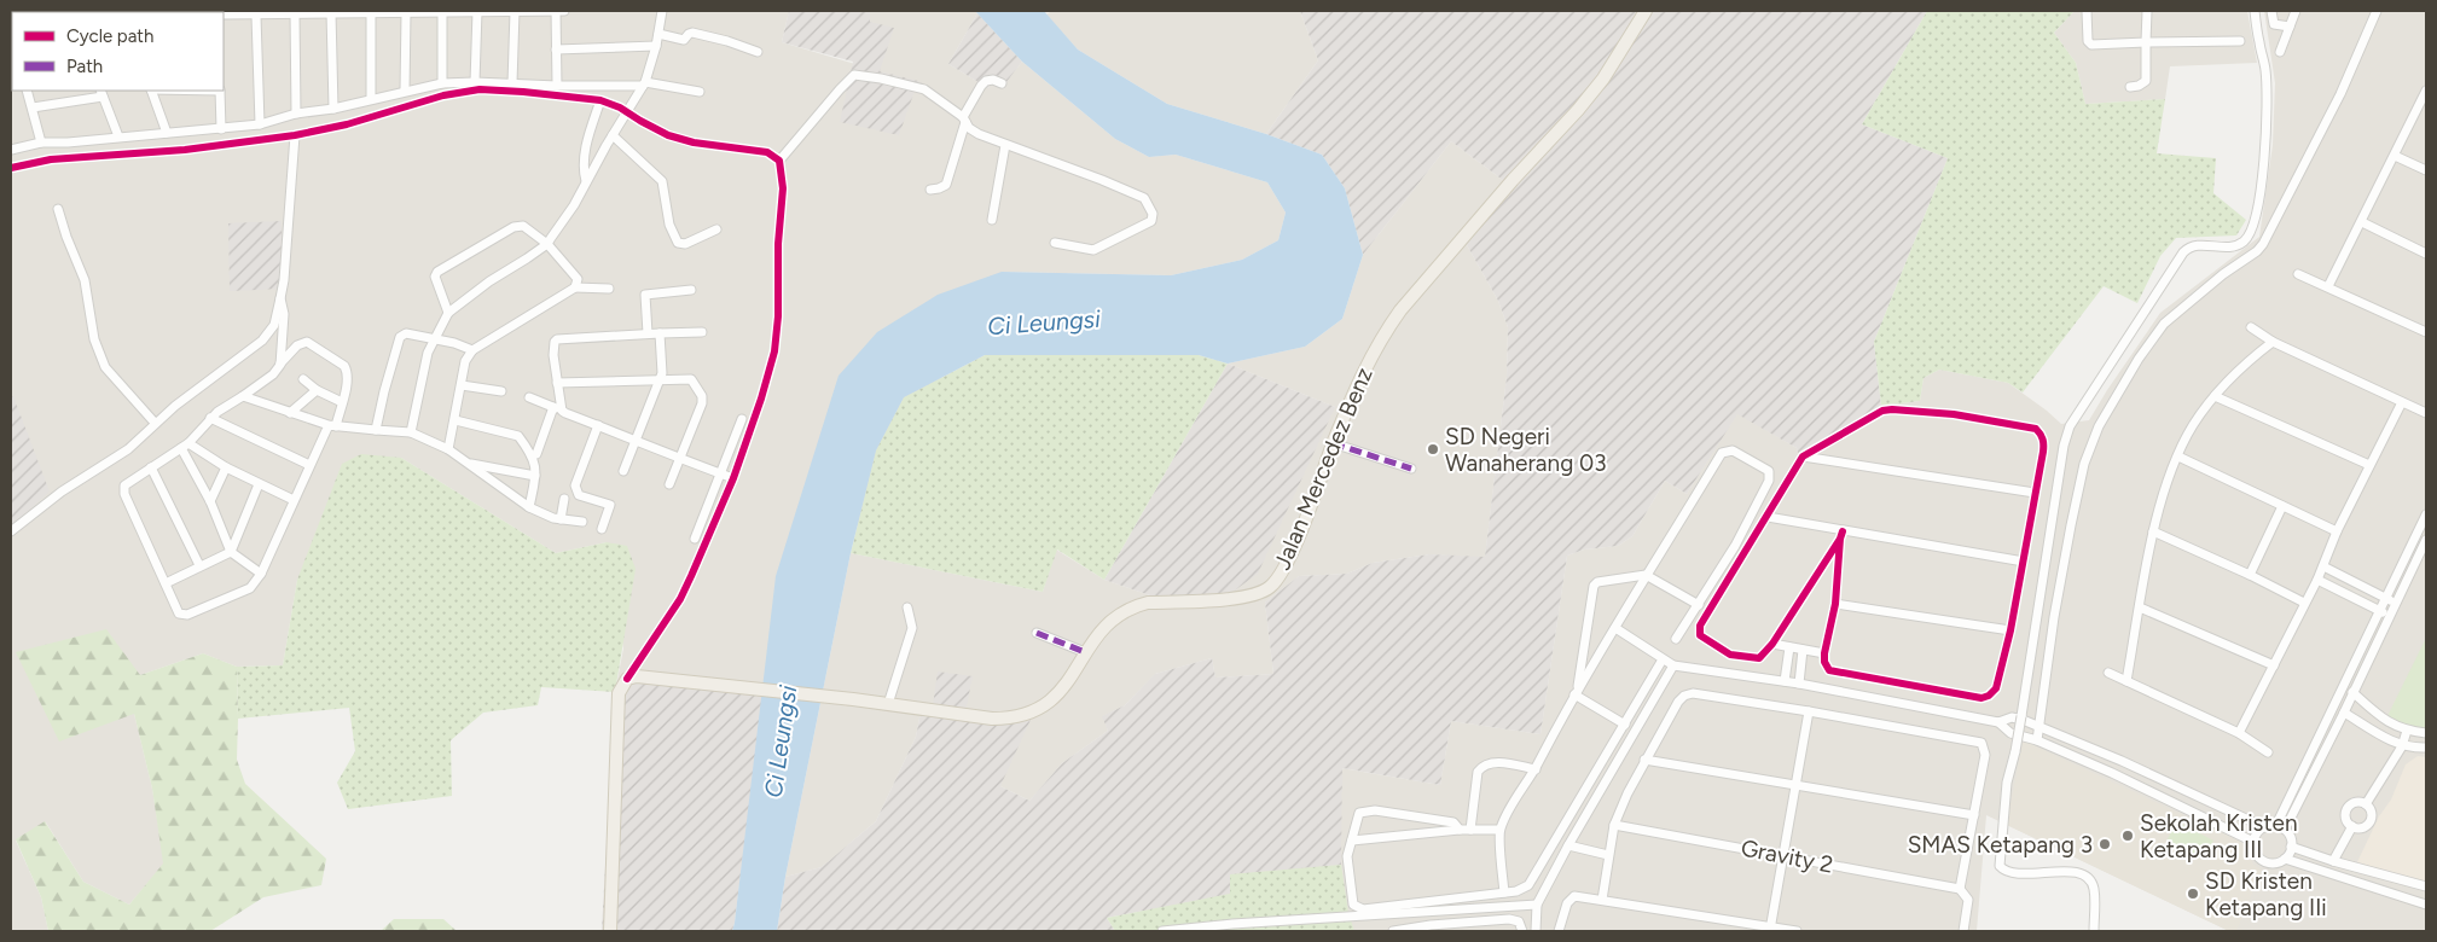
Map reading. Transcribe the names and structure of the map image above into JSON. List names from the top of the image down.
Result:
{
  "streets": {
    "main road": ["Jalan Mercedez Benz"],
    "street": ["Gravity 2"]
  },
  "water": ["Ci Leungsi"],
  "places": [
    "SD Negeri Wanaherang 03",
    "Sekolah Kristen Ketapang III",
    "SMAS Ketapang 3",
    "SD Kristen Ketapang IIi"
  ],
  "legend": ["Cycle path", "Path"]
}
